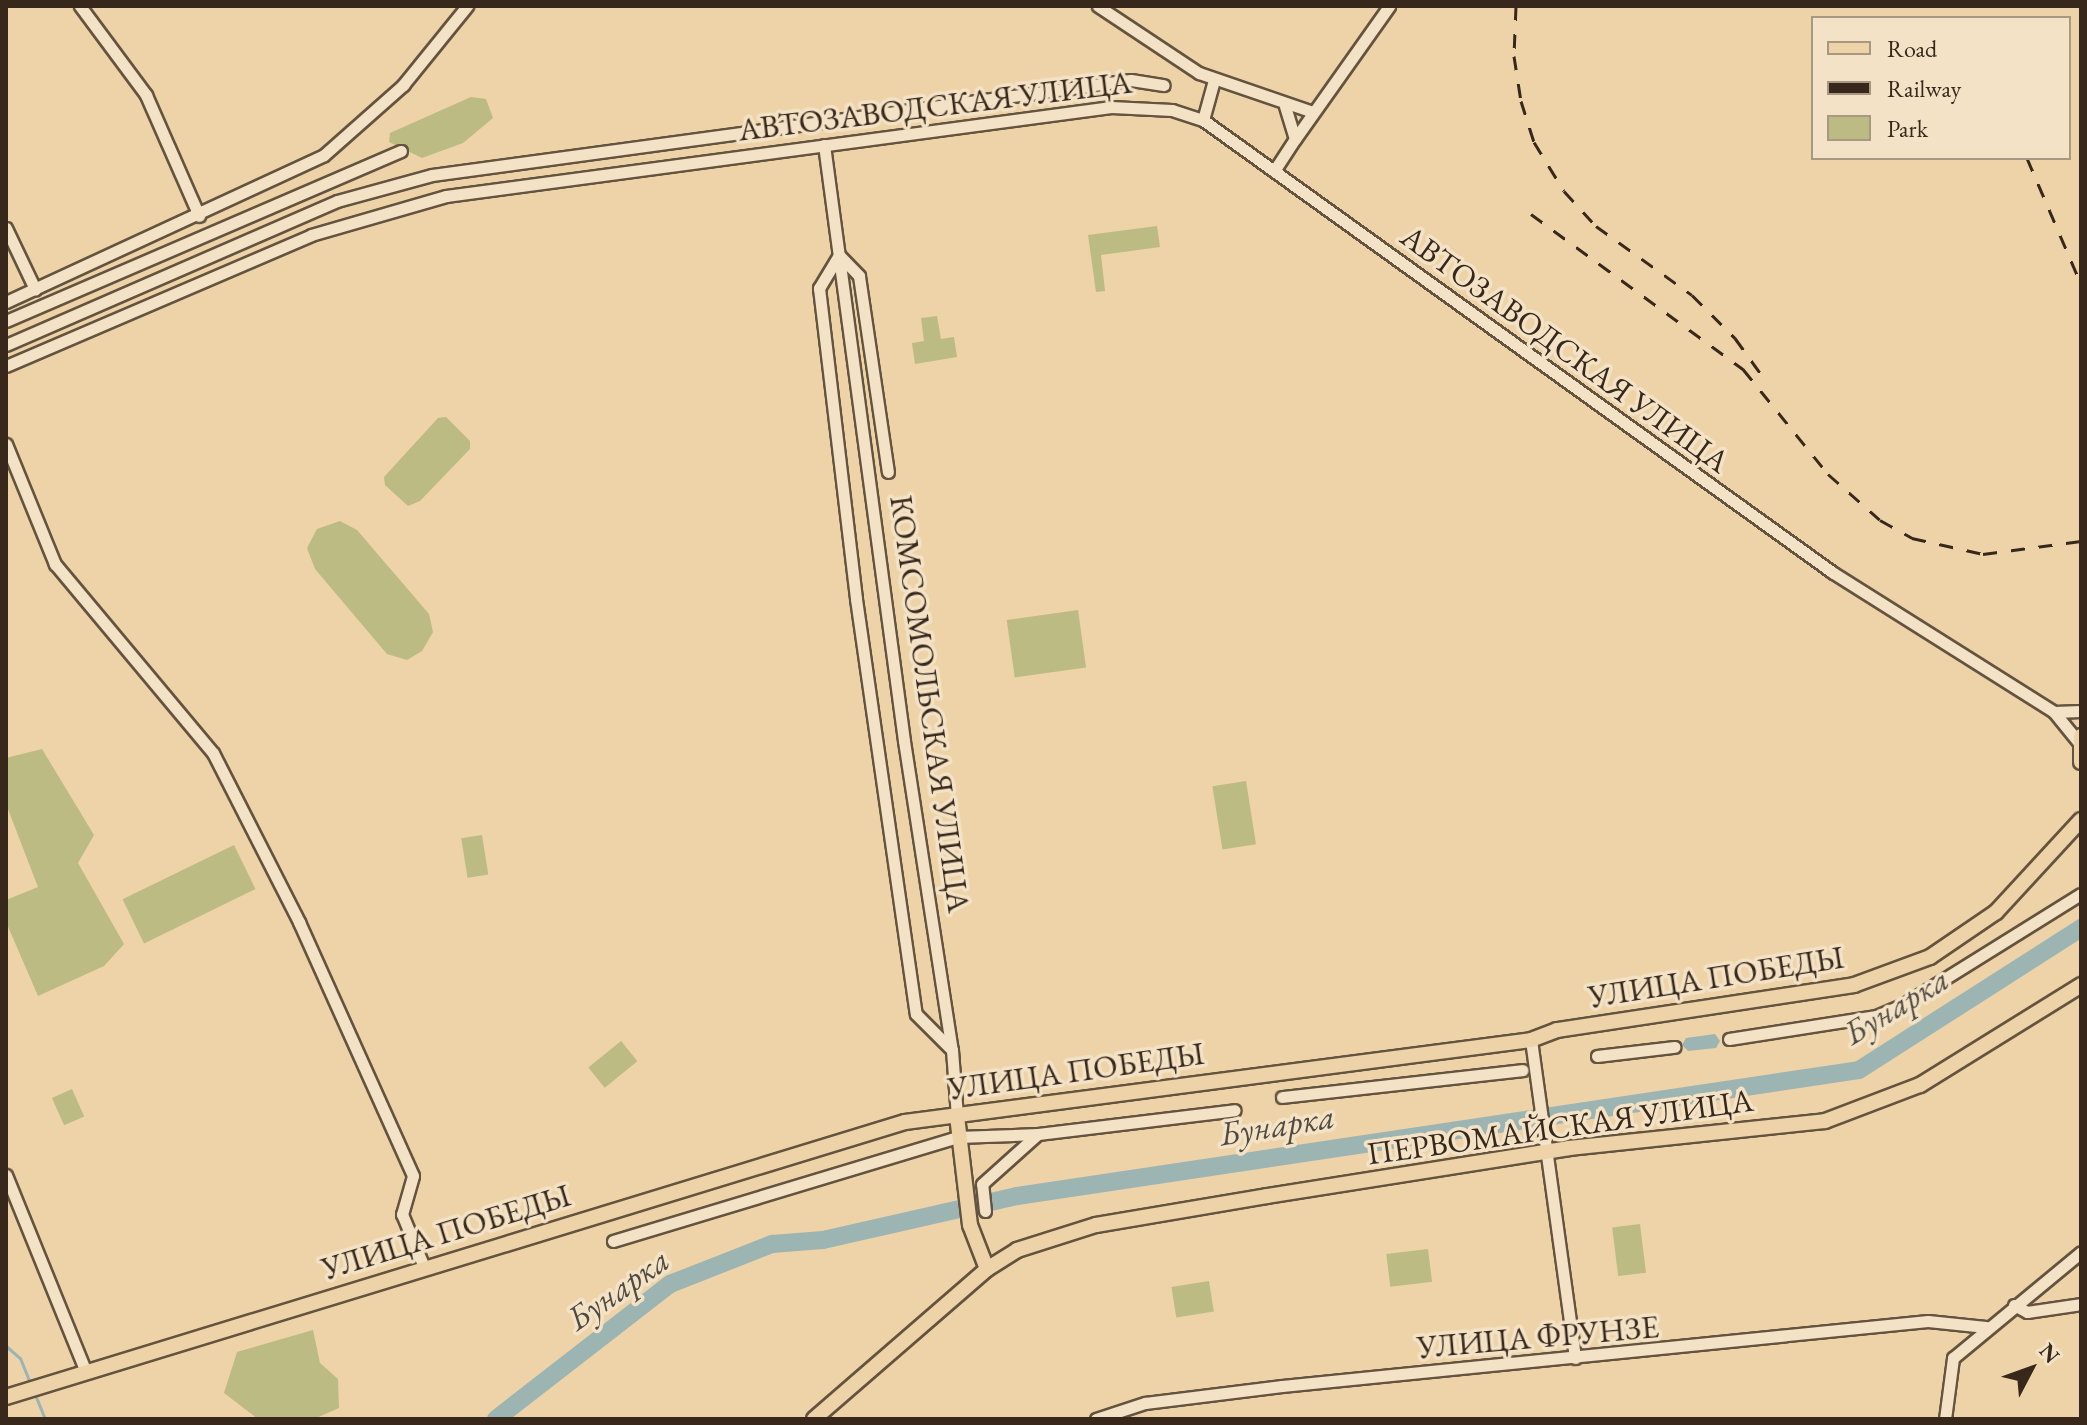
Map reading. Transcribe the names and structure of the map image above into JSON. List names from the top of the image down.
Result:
{
  "streets": {
    "main road": ["КОМСОМОЛЬСКАЯ УЛИЦА", "УЛИЦА ПОБЕДЫ", "ПЕРВОМАЙСКАЯ УЛИЦА"],
    "street": ["АВТОЗАВОДСКАЯ УЛИЦА", "УЛИЦА ФРУНЗЕ"]
  },
  "crossings": [
    ["АВТОЗАВОДСКАЯ УЛИЦА", "КОМСОМОЛЬСКАЯ УЛИЦА"],
    ["КОМСОМОЛЬСКАЯ УЛИЦА", "УЛИЦА ПОБЕДЫ"],
    ["КОМСОМОЛЬСКАЯ УЛИЦА", "ПЕРВОМАЙСКАЯ УЛИЦА"]
  ],
  "water": ["Бунарка"],
  "legend": ["Road", "Railway", "Park"],
  "north": "top right"
}
